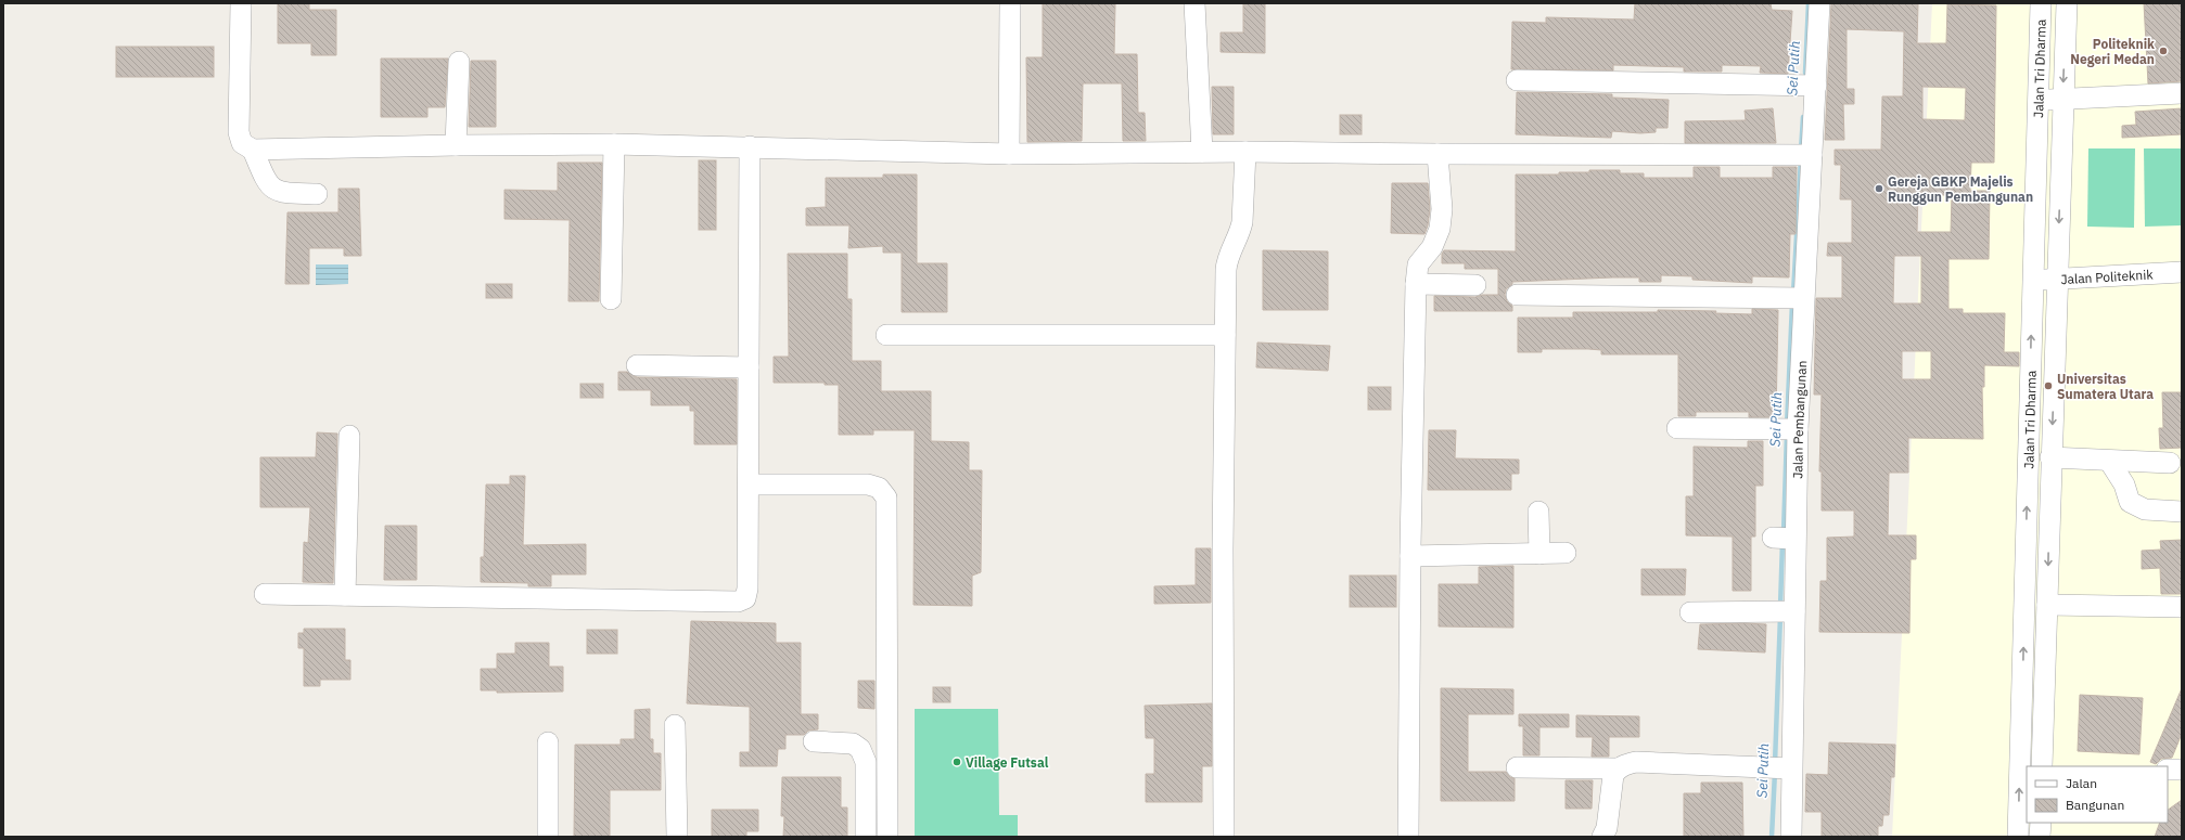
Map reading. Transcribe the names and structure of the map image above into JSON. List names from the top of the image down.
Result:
{
  "streets": {
    "street": ["Jalan Tri Dharma", "Jalan Politeknik", "Jalan Pembangunan"]
  },
  "crossings": [
    ["Jalan Tri Dharma", "Jalan Politeknik"]
  ],
  "water": ["Sei Putih"],
  "places": [
    "Politeknik Negeri Medan",
    "Gereja GBKP Majelis Runggun Pembangunan",
    "Universitas Sumatera Utara",
    "Village Futsal"
  ],
  "legend": ["Jalan", "Bangunan"]
}
